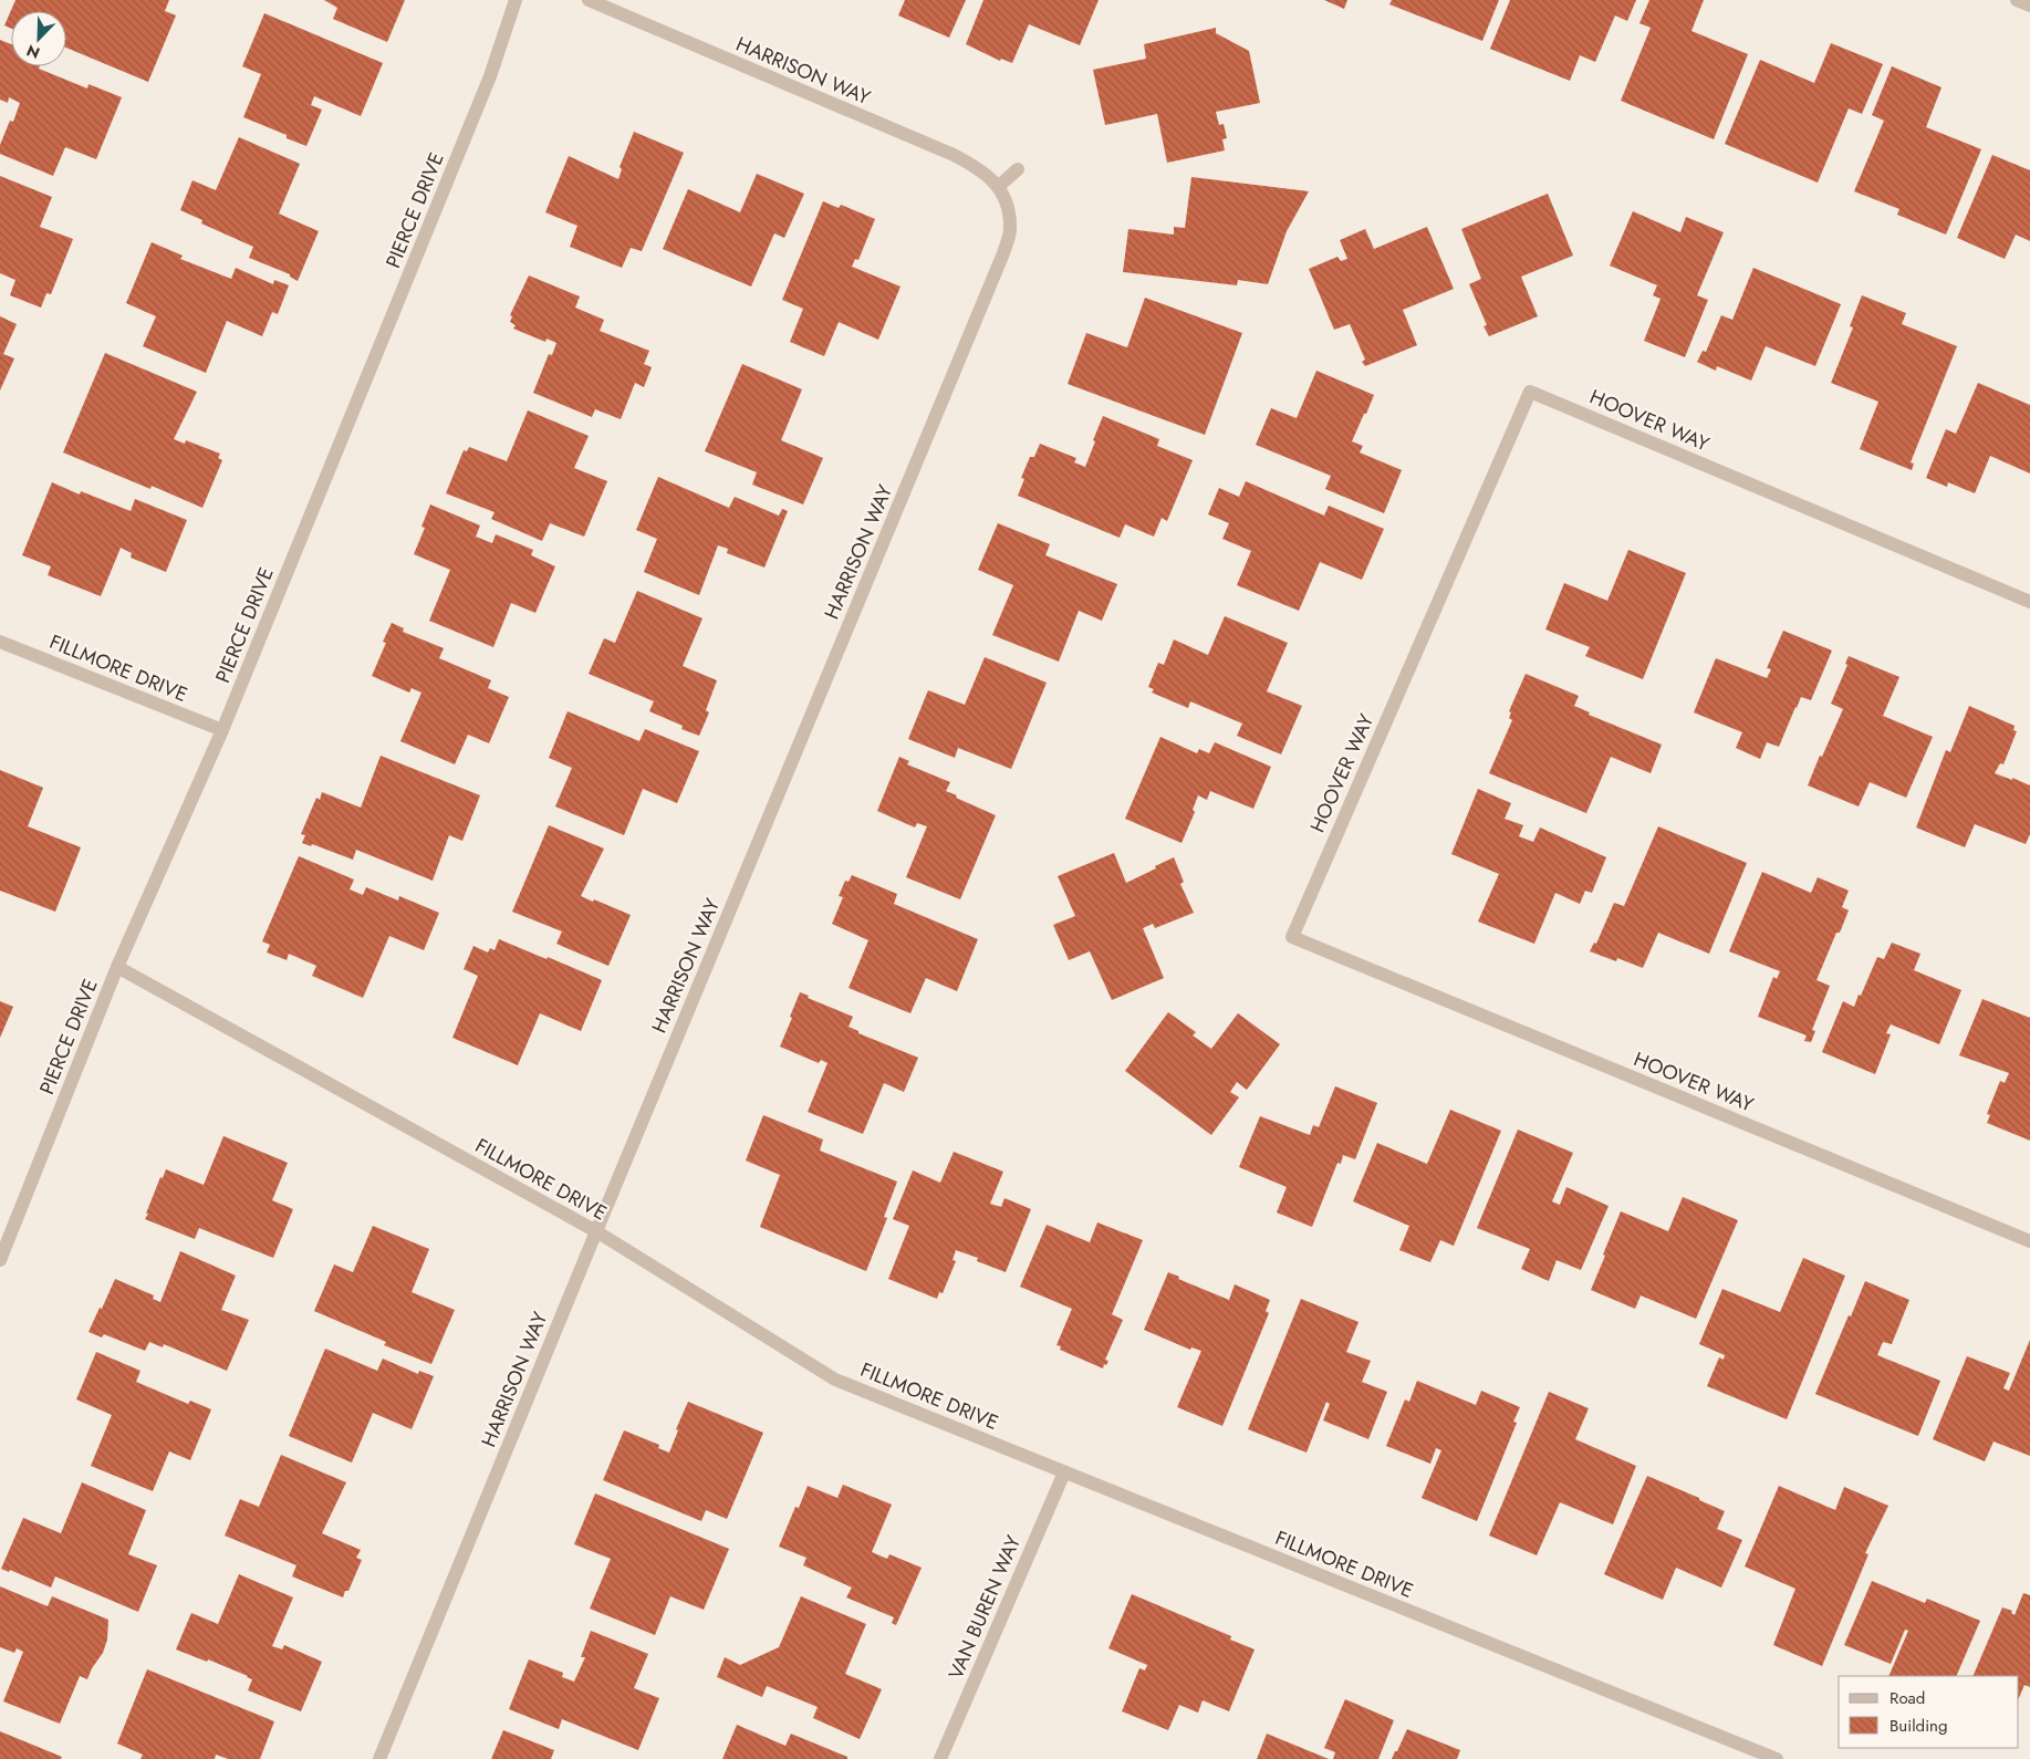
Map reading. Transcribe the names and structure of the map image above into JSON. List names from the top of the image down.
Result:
{
  "streets": {
    "street": [
      "HARRISON WAY",
      "PIERCE DRIVE",
      "HOOVER WAY",
      "FILLMORE DRIVE",
      "VAN BUREN WAY"
    ]
  },
  "crossings": [
    ["HARRISON WAY", "FILLMORE DRIVE"],
    ["PIERCE DRIVE", "FILLMORE DRIVE"],
    ["FILLMORE DRIVE", "VAN BUREN WAY"]
  ],
  "legend": ["Road", "Building"],
  "north": "bottom left"
}
